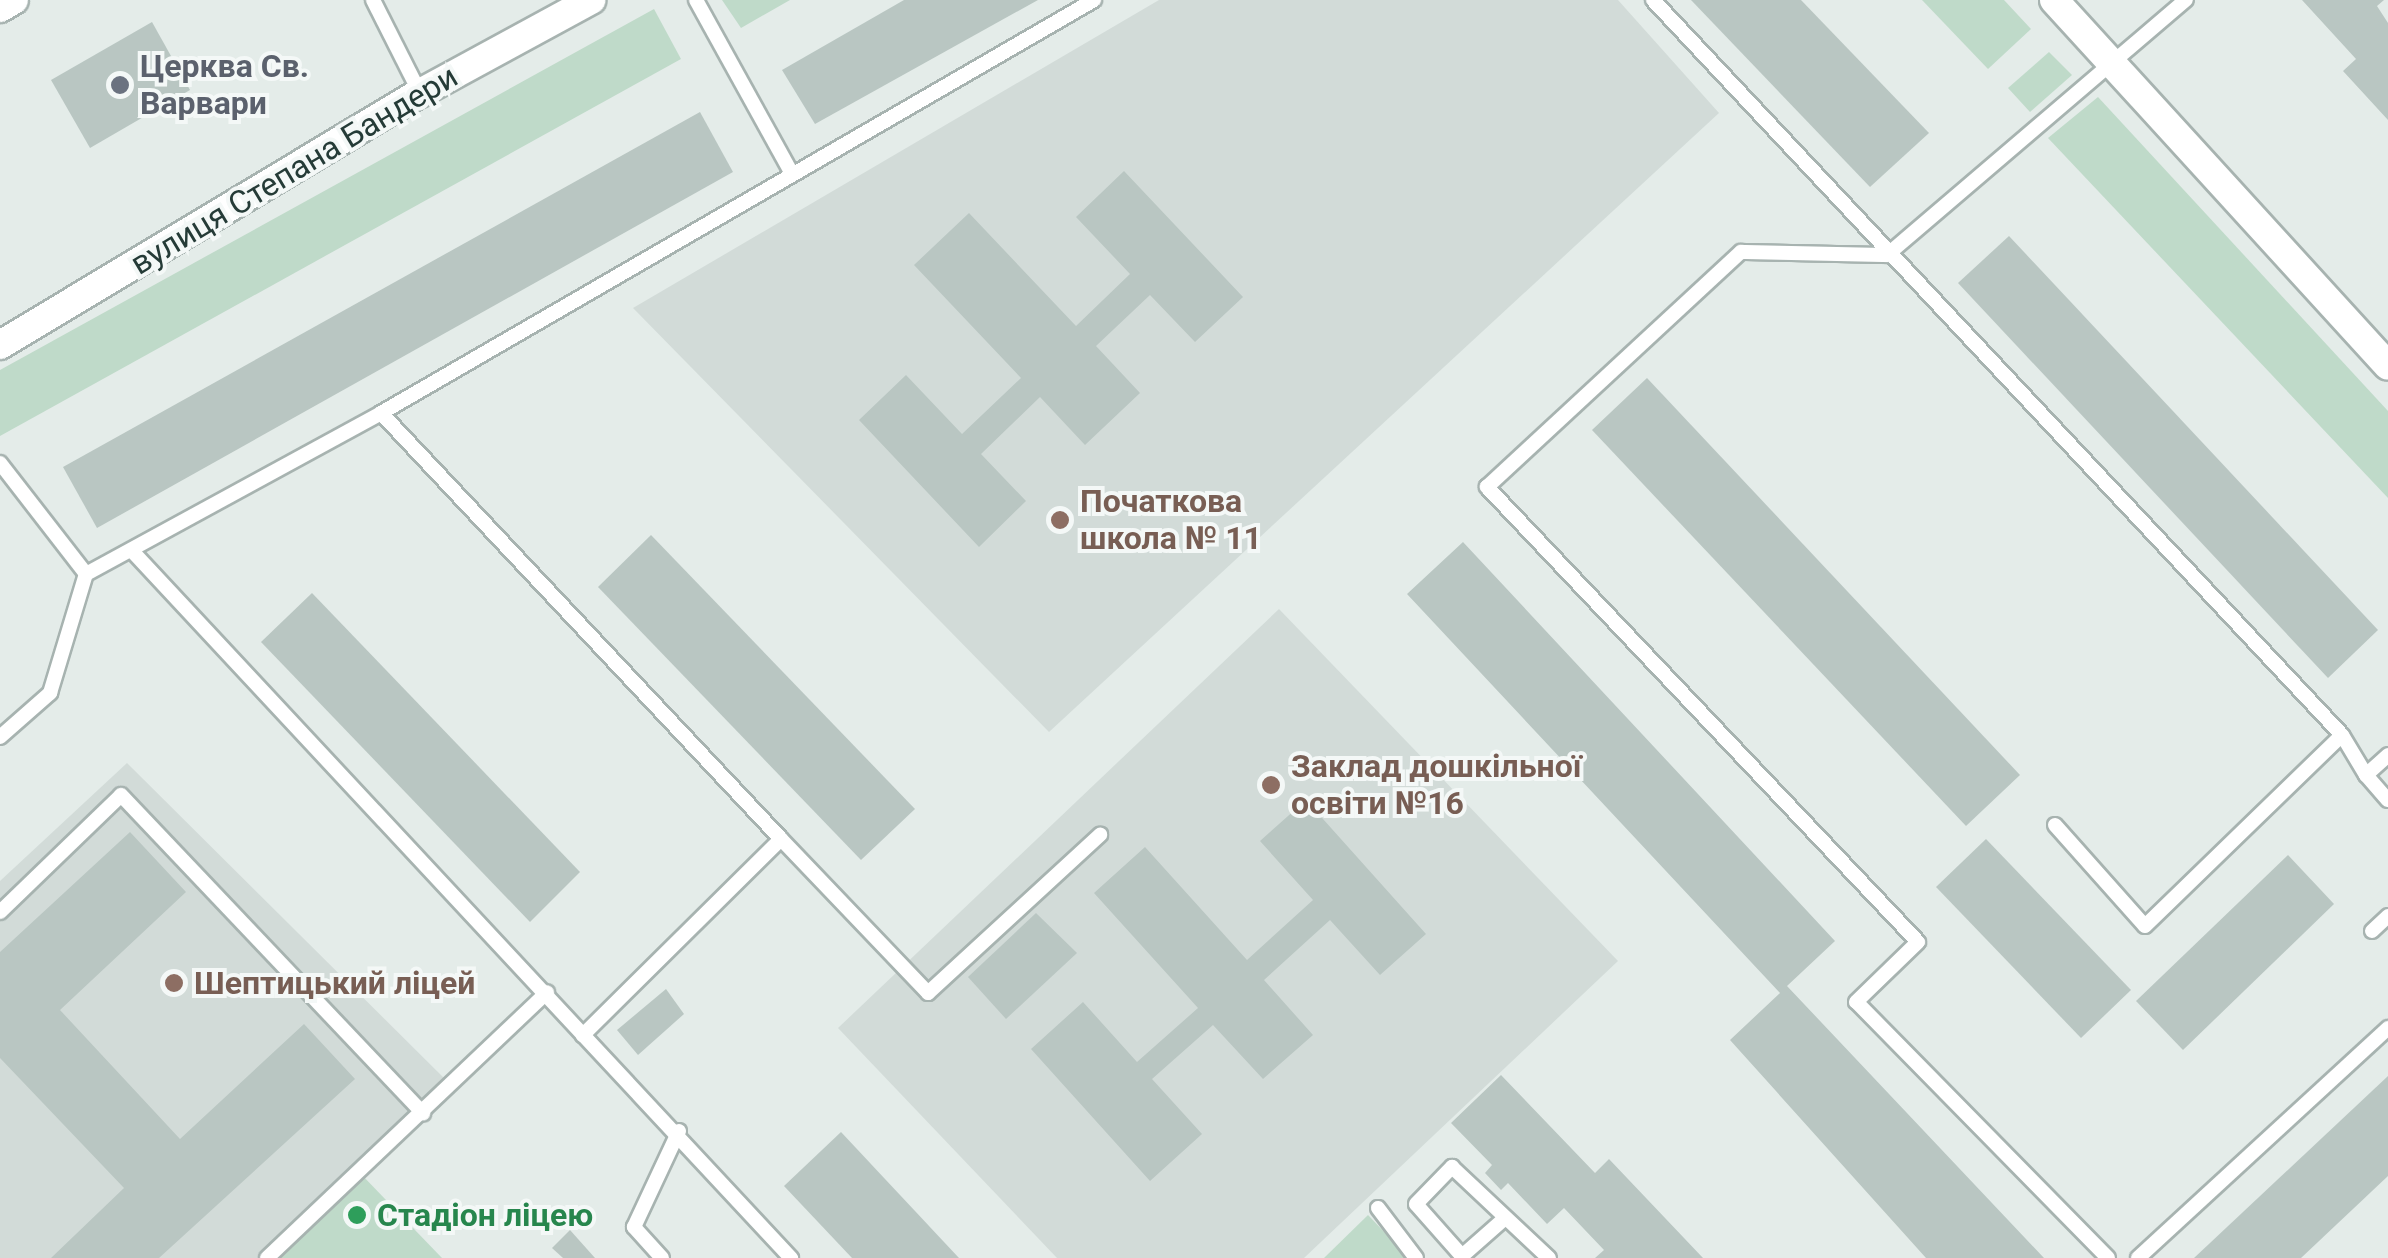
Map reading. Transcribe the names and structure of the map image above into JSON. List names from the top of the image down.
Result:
{
  "streets": {
    "street": ["вулиця Степана Бандери"]
  },
  "places": [
    "Церква Св. Варвари",
    "Початкова школа № 11",
    "Заклад дошкільної освіти №16",
    "Шептицький ліцей",
    "Стадіон ліцею"
  ]
}
